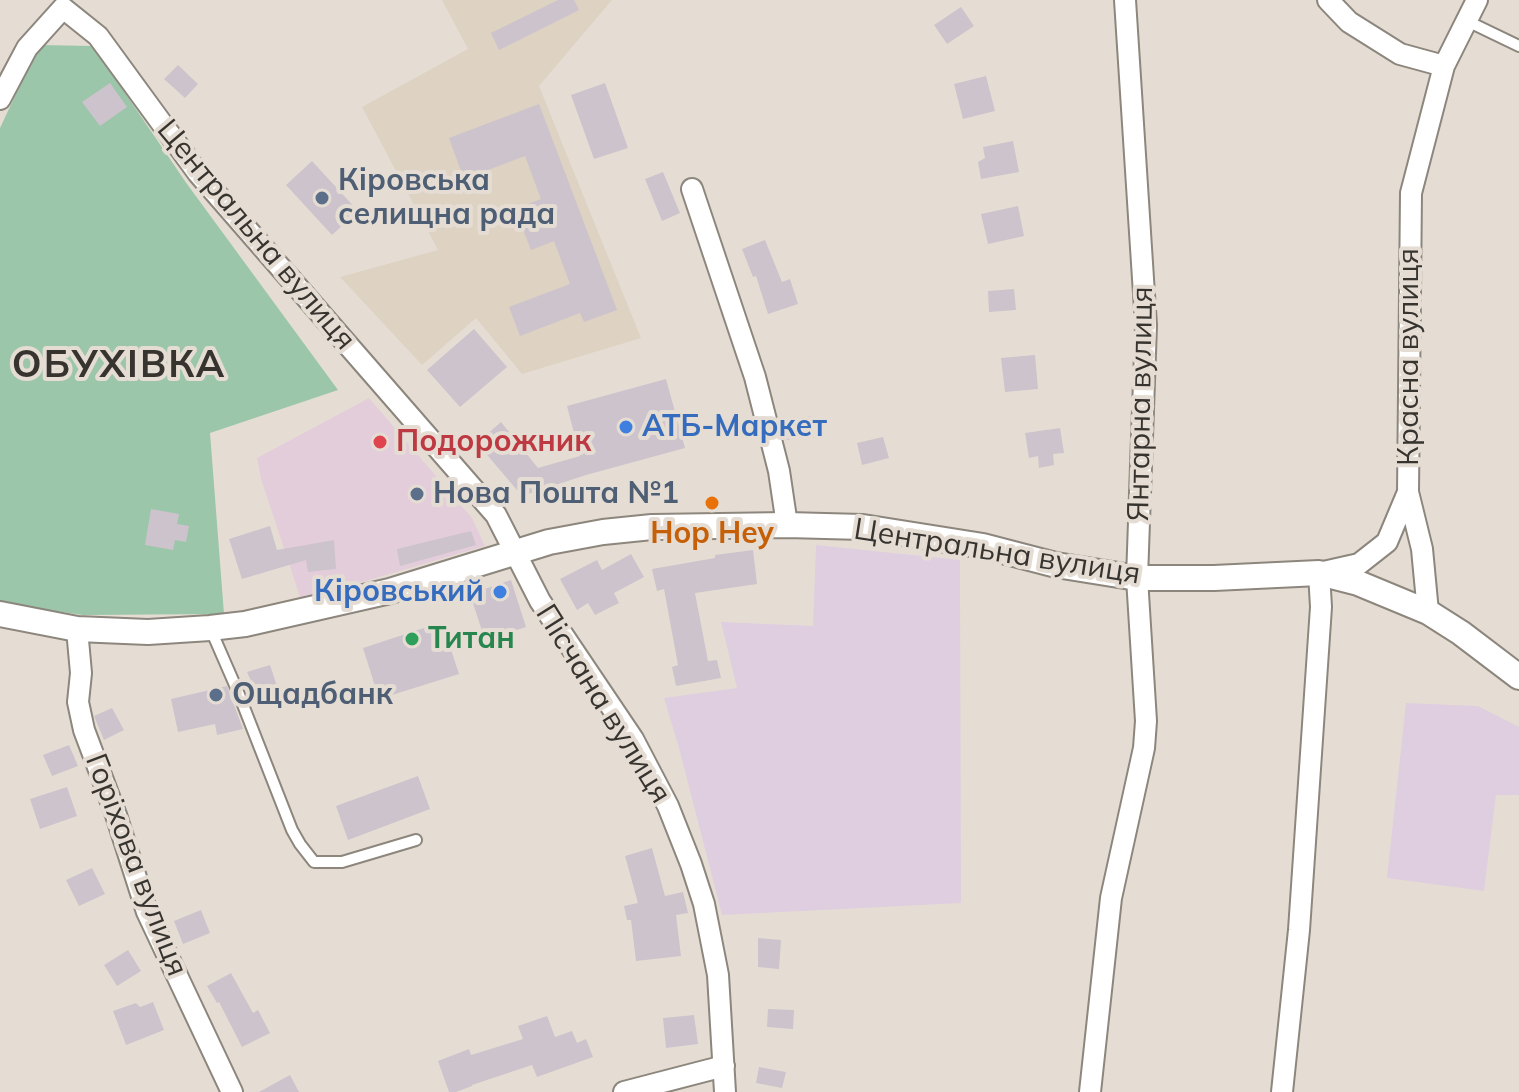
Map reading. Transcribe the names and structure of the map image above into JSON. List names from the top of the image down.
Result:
{
  "streets": {
    "street": [
      "Центральна вулиця",
      "Красна вулиця",
      "Янтарна вулиця",
      "Пісчана вулиця",
      "Горіхова вулиця"
    ]
  },
  "crossings": [
    ["Центральна вулиця", "Красна вулиця"],
    ["Центральна вулиця", "Янтарна вулиця"],
    ["Центральна вулиця", "Пісчана вулиця"],
    ["Центральна вулиця", "Горіхова вулиця"]
  ],
  "districts": ["ОБУХІВКА"],
  "places": [
    "Кіровська селищна рада",
    "АТБ-Маркет",
    "Подорожник",
    "Нова Пошта №1",
    "Hop Hey",
    "Кіровський",
    "Титан",
    "Ощадбанк"
  ]
}
